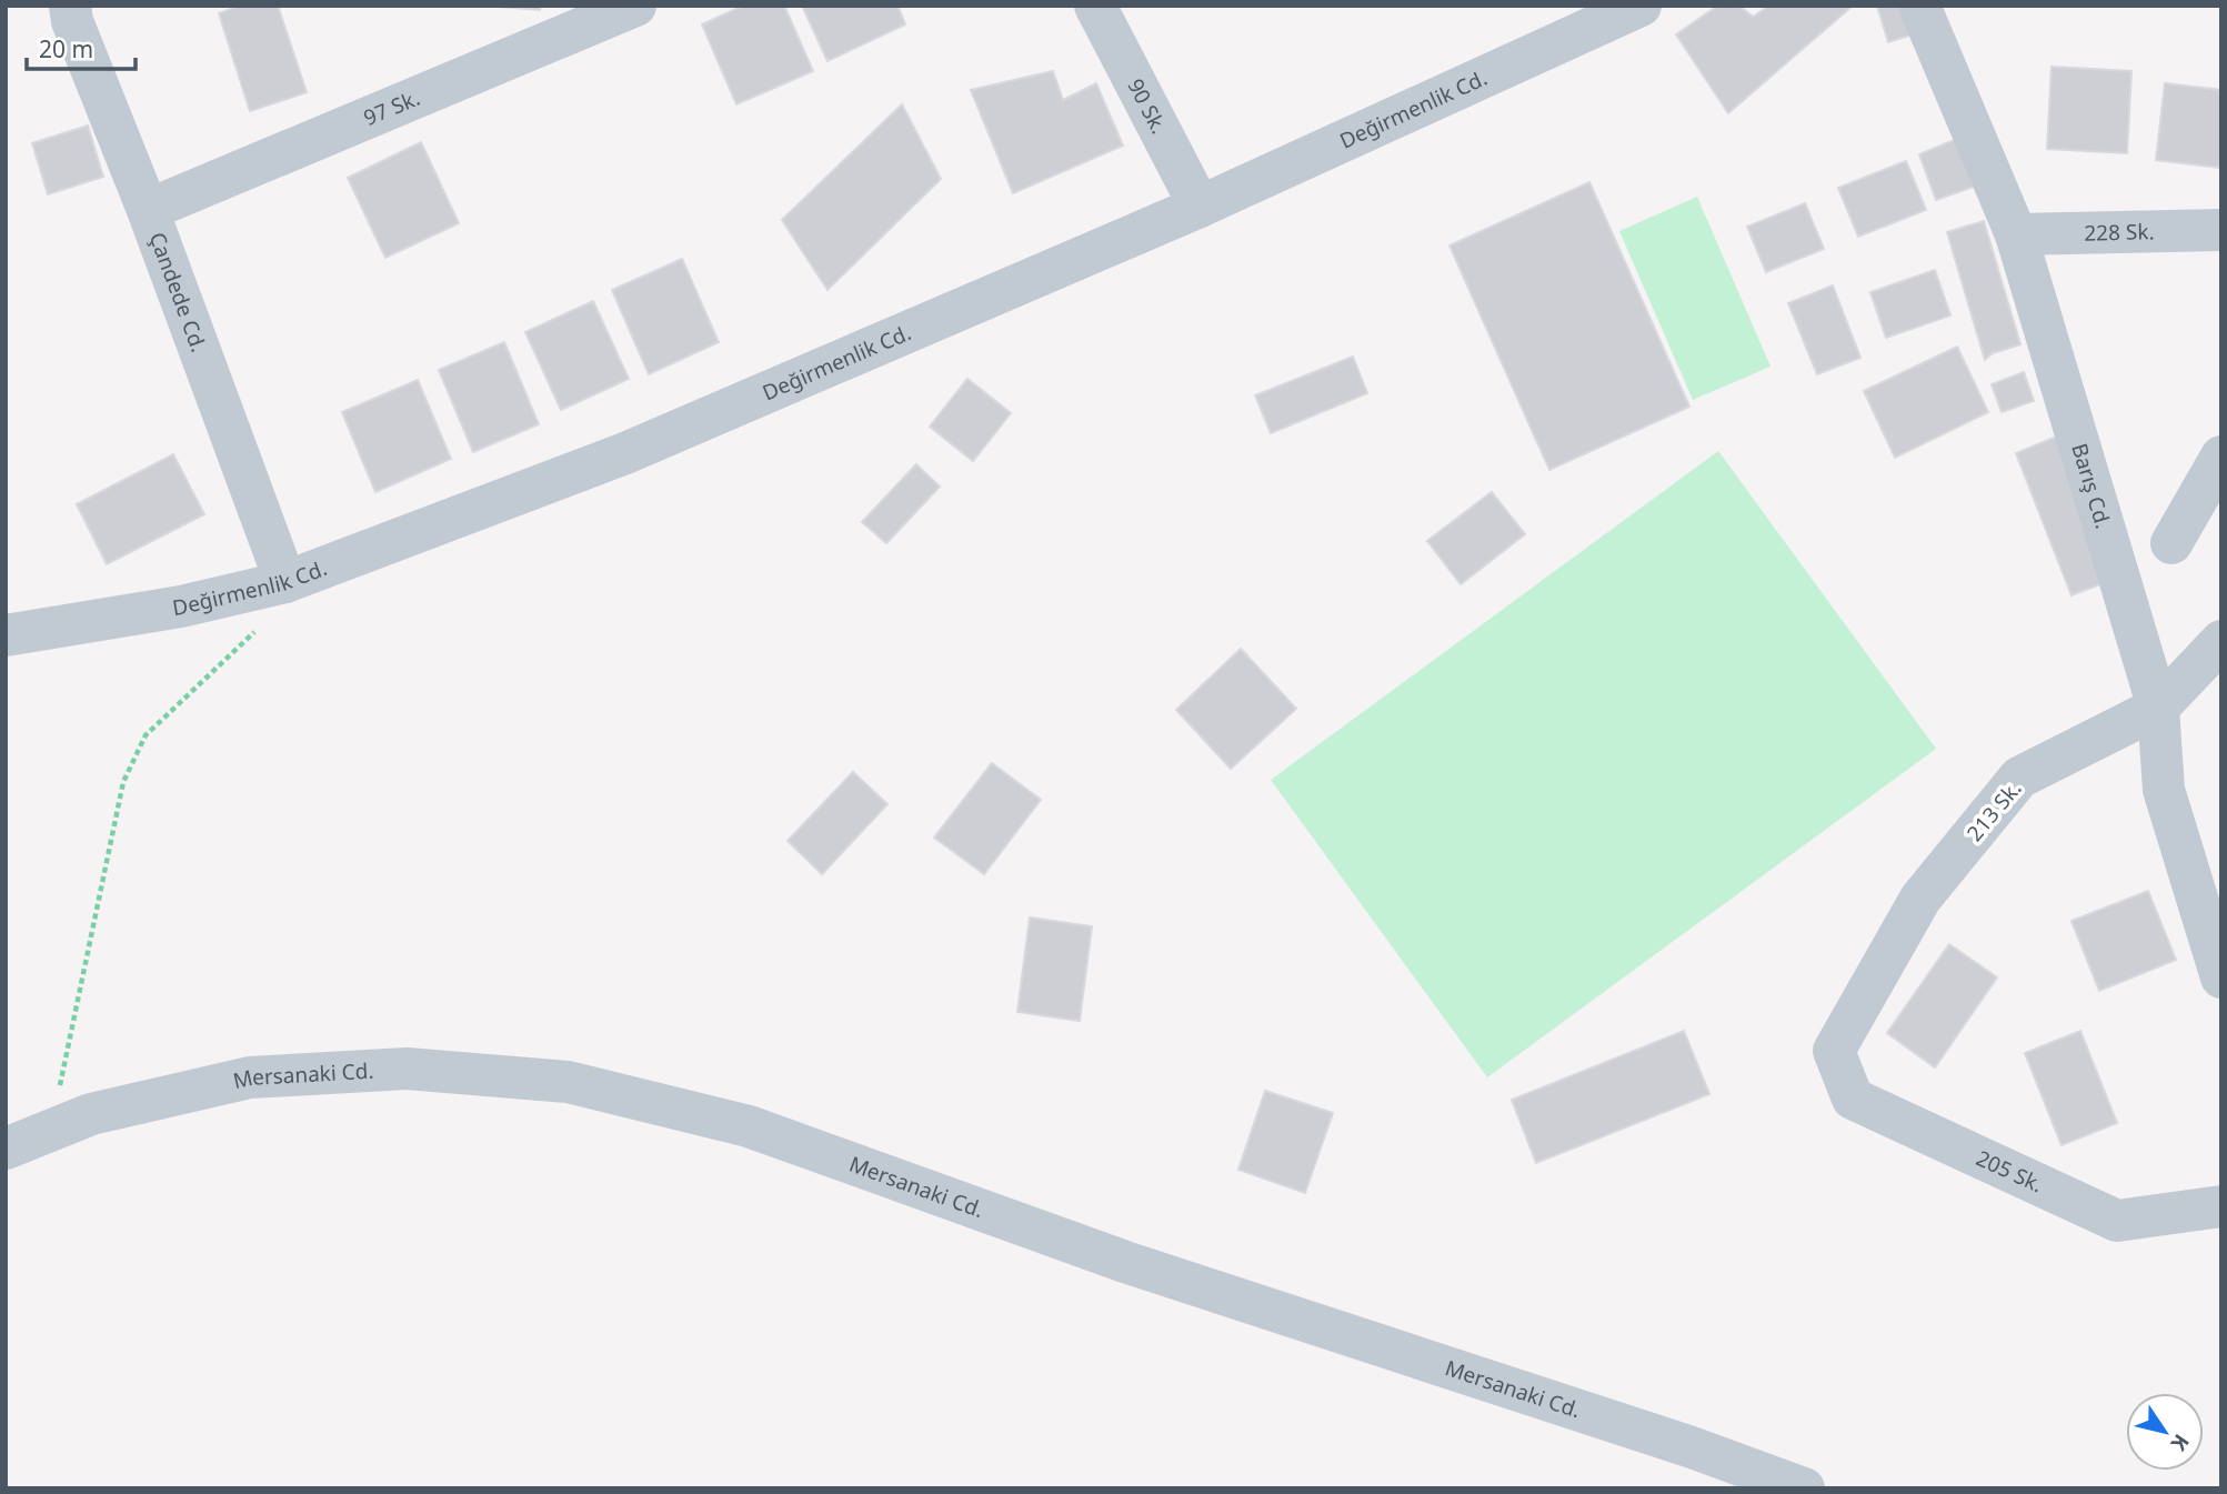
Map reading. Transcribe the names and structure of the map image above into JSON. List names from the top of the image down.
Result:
{
  "streets": {
    "street": [
      "90 Sk.",
      "97 Sk.",
      "Değirmenlik Cd.",
      "228 Sk.",
      "Çandede Cd.",
      "Barış Cd.",
      "213 Sk.",
      "Mersanaki Cd.",
      "205 Sk."
    ]
  },
  "crossings": [
    ["90 Sk.", "Değirmenlik Cd."],
    ["97 Sk.", "Çandede Cd."],
    ["Değirmenlik Cd.", "Çandede Cd."],
    ["228 Sk.", "Barış Cd."],
    ["Barış Cd.", "213 Sk."],
    ["213 Sk.", "205 Sk."]
  ],
  "scale_bar": "20 m",
  "north": "bottom right"
}
